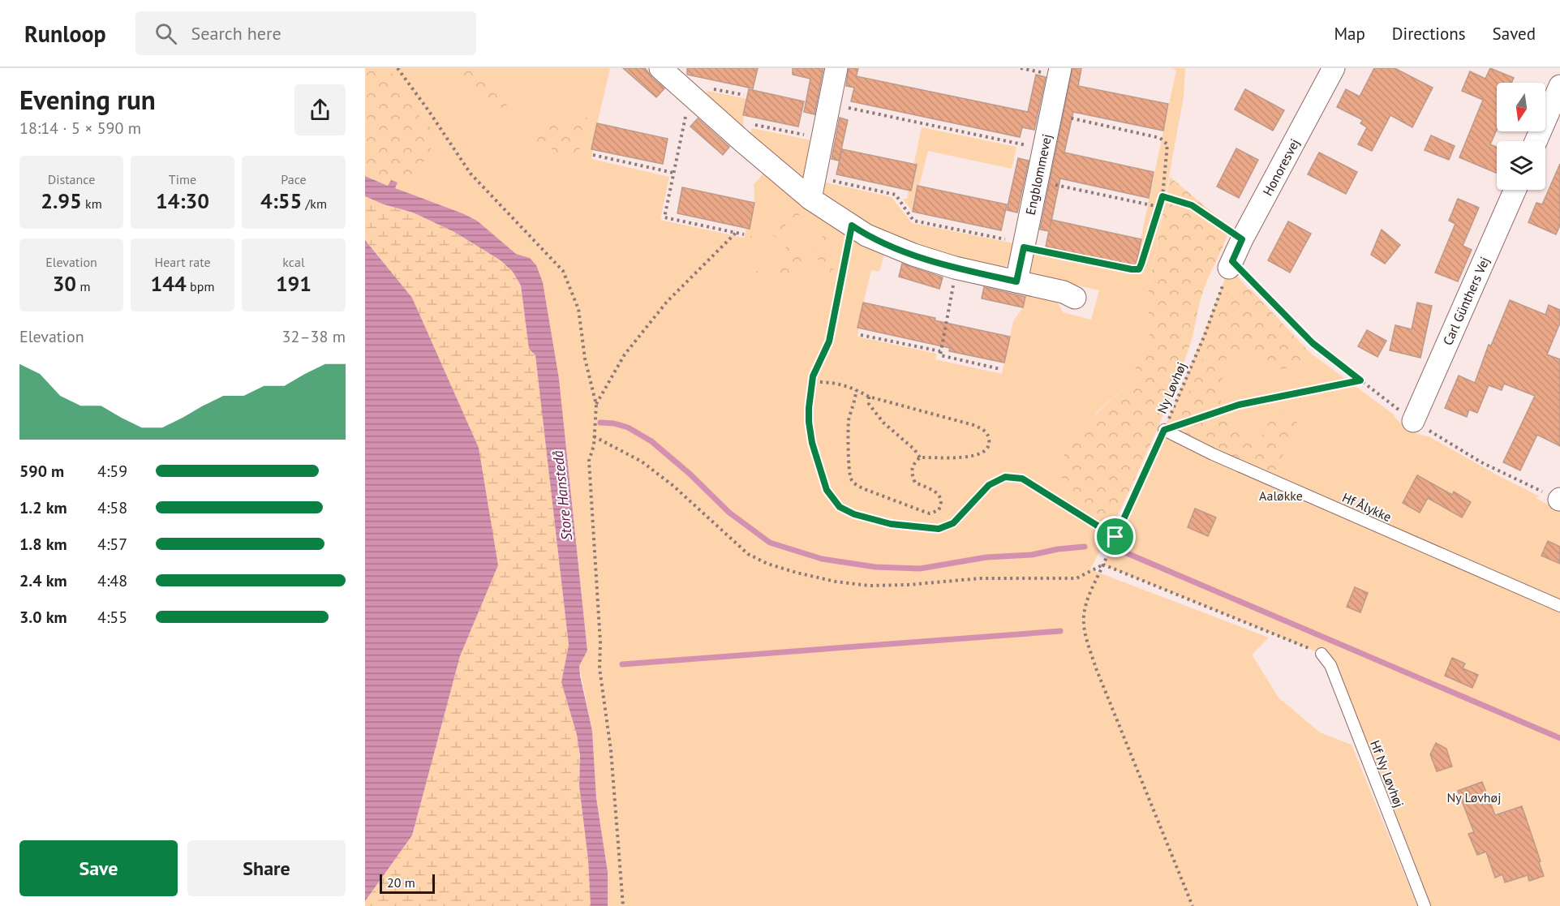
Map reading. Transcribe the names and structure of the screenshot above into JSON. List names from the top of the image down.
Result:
{
  "streets": {
    "street": ["Honoresvej", "Engblommevej", "Carl Günthers Vej"],
    "lane": ["Hf Ålykke", "Hf Ny Løvhøj"],
    "path": ["Ny Løvhøj"]
  },
  "crossings": [
    ["Honoresvej", "Ny Løvhøj"],
    ["Ny Løvhøj", "Hf Ålykke"]
  ],
  "water": ["Store Hanstedå"],
  "parks": ["Aaløkke", "Ny Løvhøj"],
  "scale_bar": "20 m",
  "north": "bottom",
  "page": {
    "header": "Runloop",
    "search": "Search here",
    "nav": ["Map", "Directions", "Saved"],
    "heading": ["Evening run", "18:14 · 5 × 590 m"],
    "stats": [
      ["Distance", "2.95 km"],
      ["Time", "14:30"],
      ["Pace", "4:55 /km"],
      ["Elevation", "30 m"],
      ["Heart rate", "144 bpm"],
      ["kcal", "191"]
    ],
    "chart": ["Elevation", "32–38 m"],
    "list": [
      {
        "name": "590 m",
        "note": "4:59"
      },
      {
        "name": "1.2 km",
        "note": "4:58"
      },
      {
        "name": "1.8 km",
        "note": "4:57"
      },
      {
        "name": "2.4 km",
        "note": "4:48"
      },
      {
        "name": "3.0 km",
        "note": "4:55"
      }
    ],
    "buttons": ["Save", "Share"],
    "scale": "20 m"
  }
}
